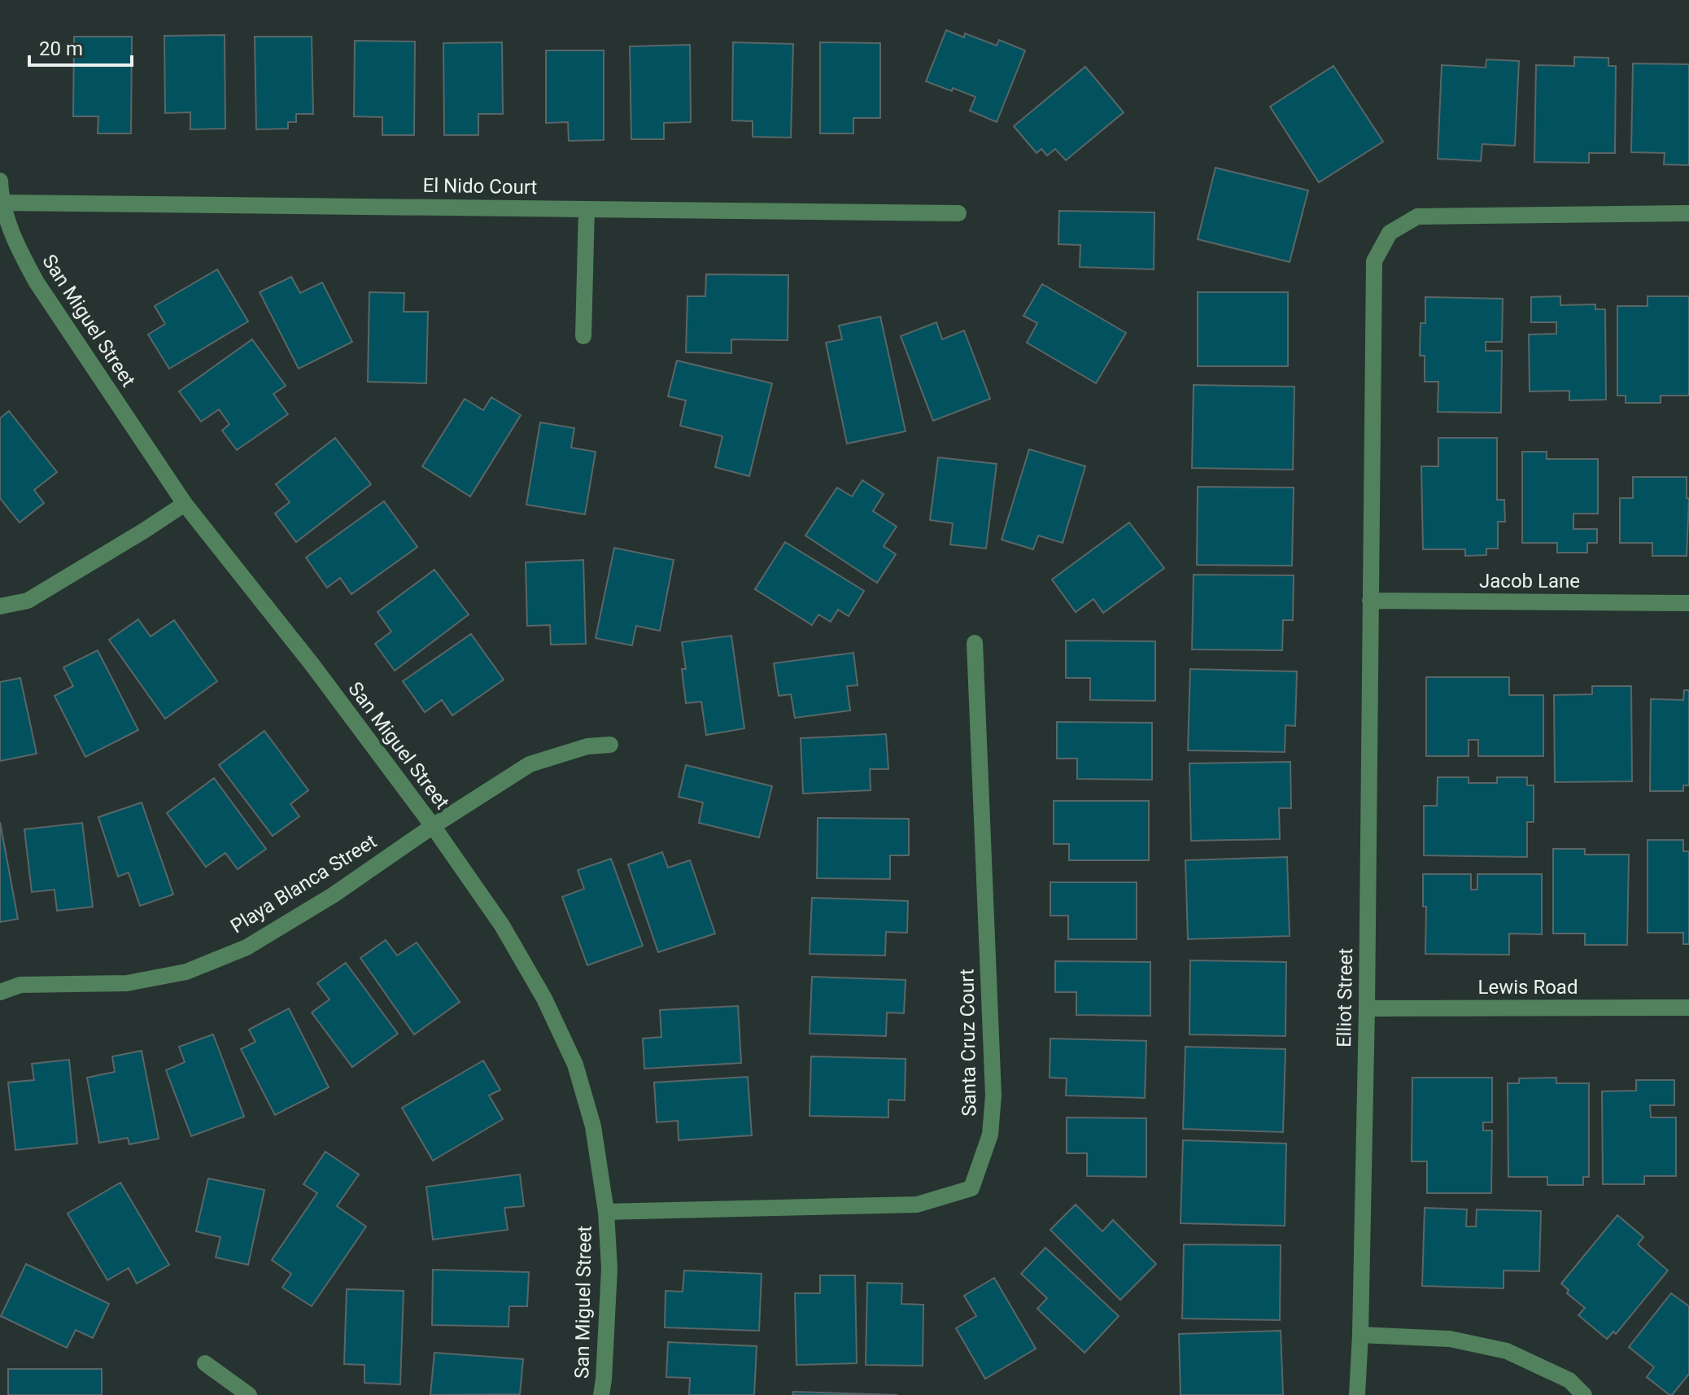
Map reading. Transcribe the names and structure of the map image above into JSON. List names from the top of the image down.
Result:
{
  "streets": {
    "street": [
      "El Nido Court",
      "San Miguel Street",
      "Jacob Lane",
      "Playa Blanca Street",
      "Lewis Road",
      "Elliot Street",
      "Santa Cruz Court"
    ]
  },
  "crossings": [
    ["El Nido Court", "San Miguel Street"],
    ["San Miguel Street", "Playa Blanca Street"],
    ["San Miguel Street", "Santa Cruz Court"],
    ["Jacob Lane", "Elliot Street"],
    ["Lewis Road", "Elliot Street"]
  ],
  "scale_bar": "20 m"
}
